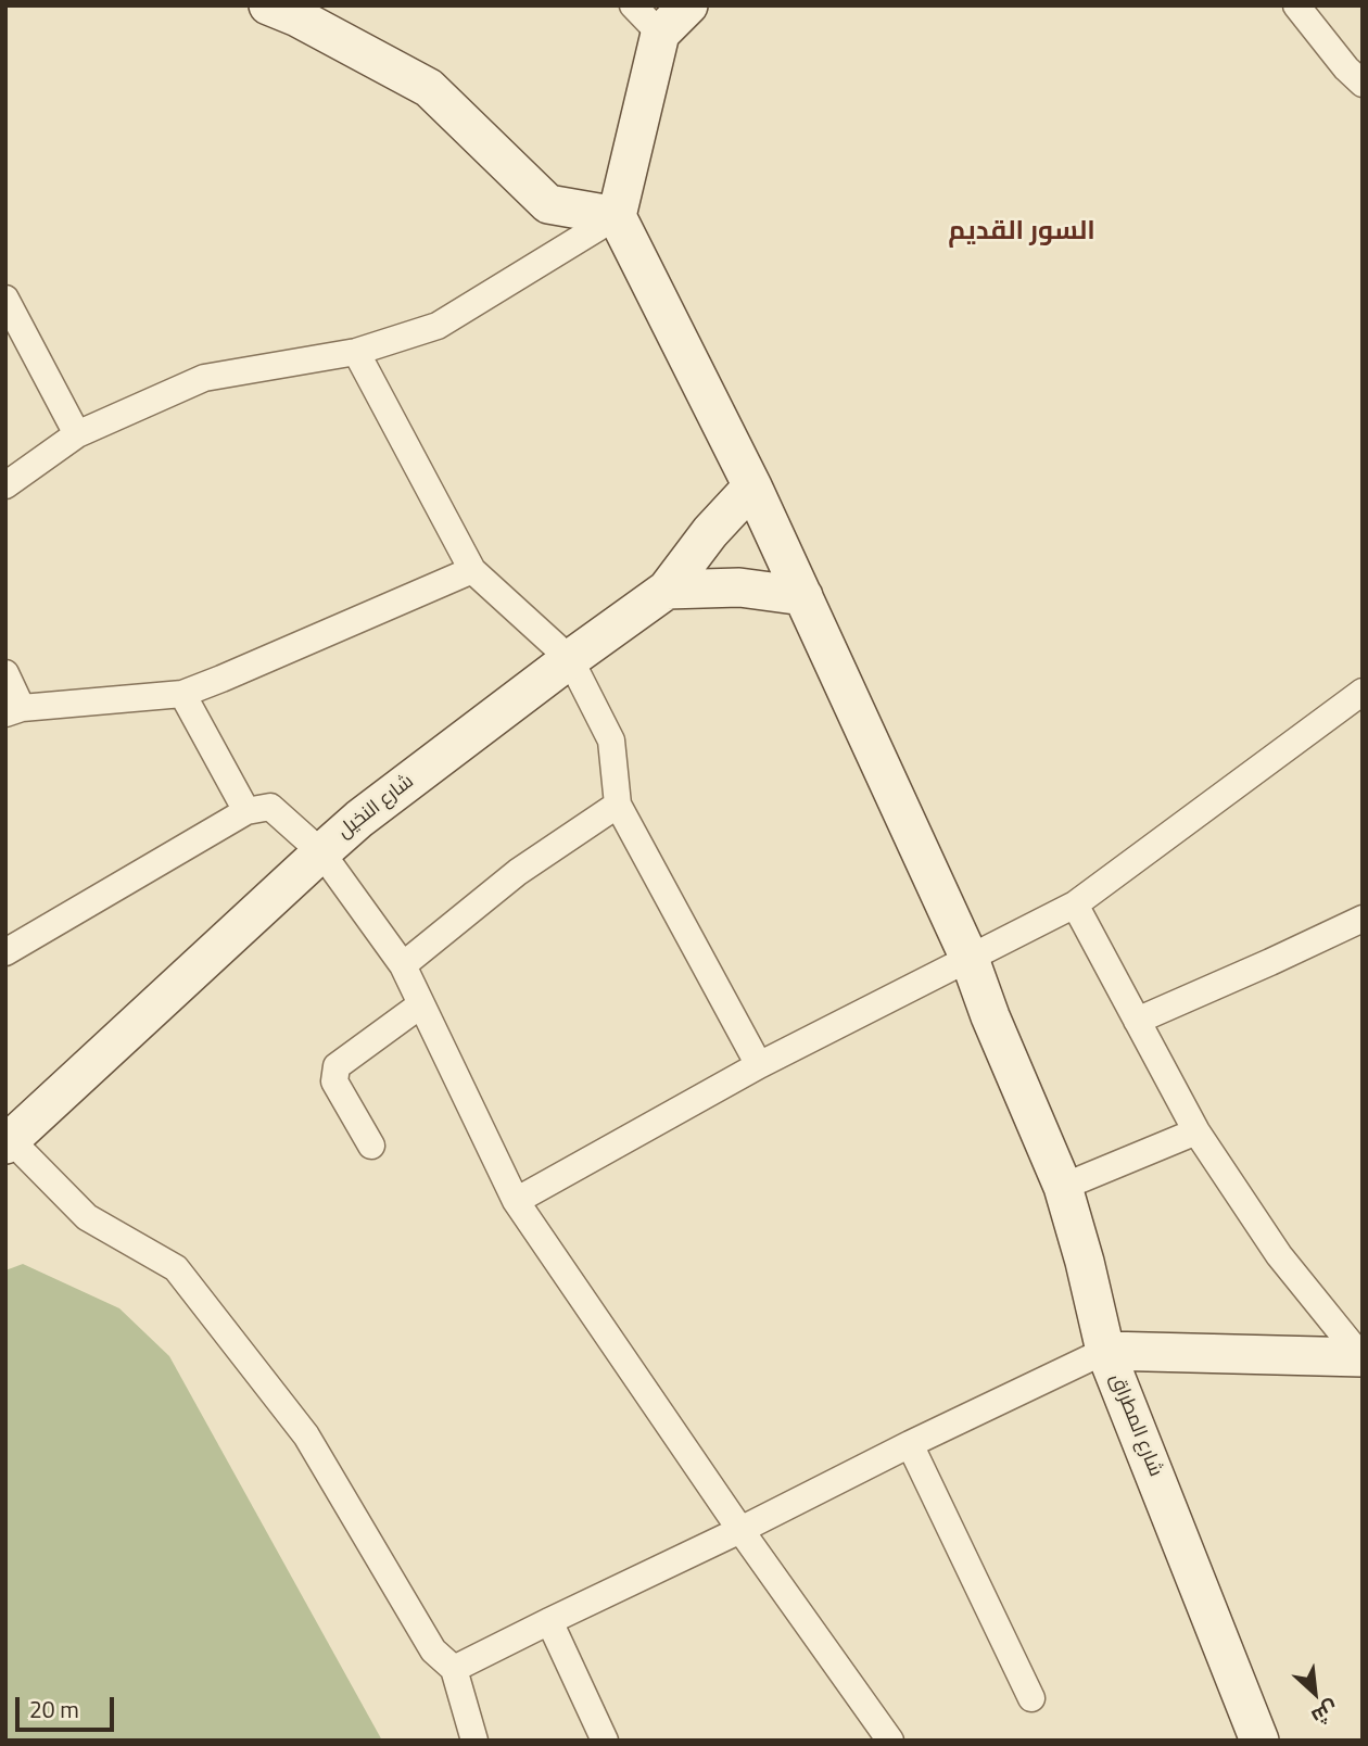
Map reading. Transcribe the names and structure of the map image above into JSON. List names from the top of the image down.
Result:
{
  "streets": {
    "street": ["شارع النخيل", "شارع المطراق"]
  },
  "districts": ["السور القديم"],
  "scale_bar": "20 m",
  "north": "bottom right"
}
